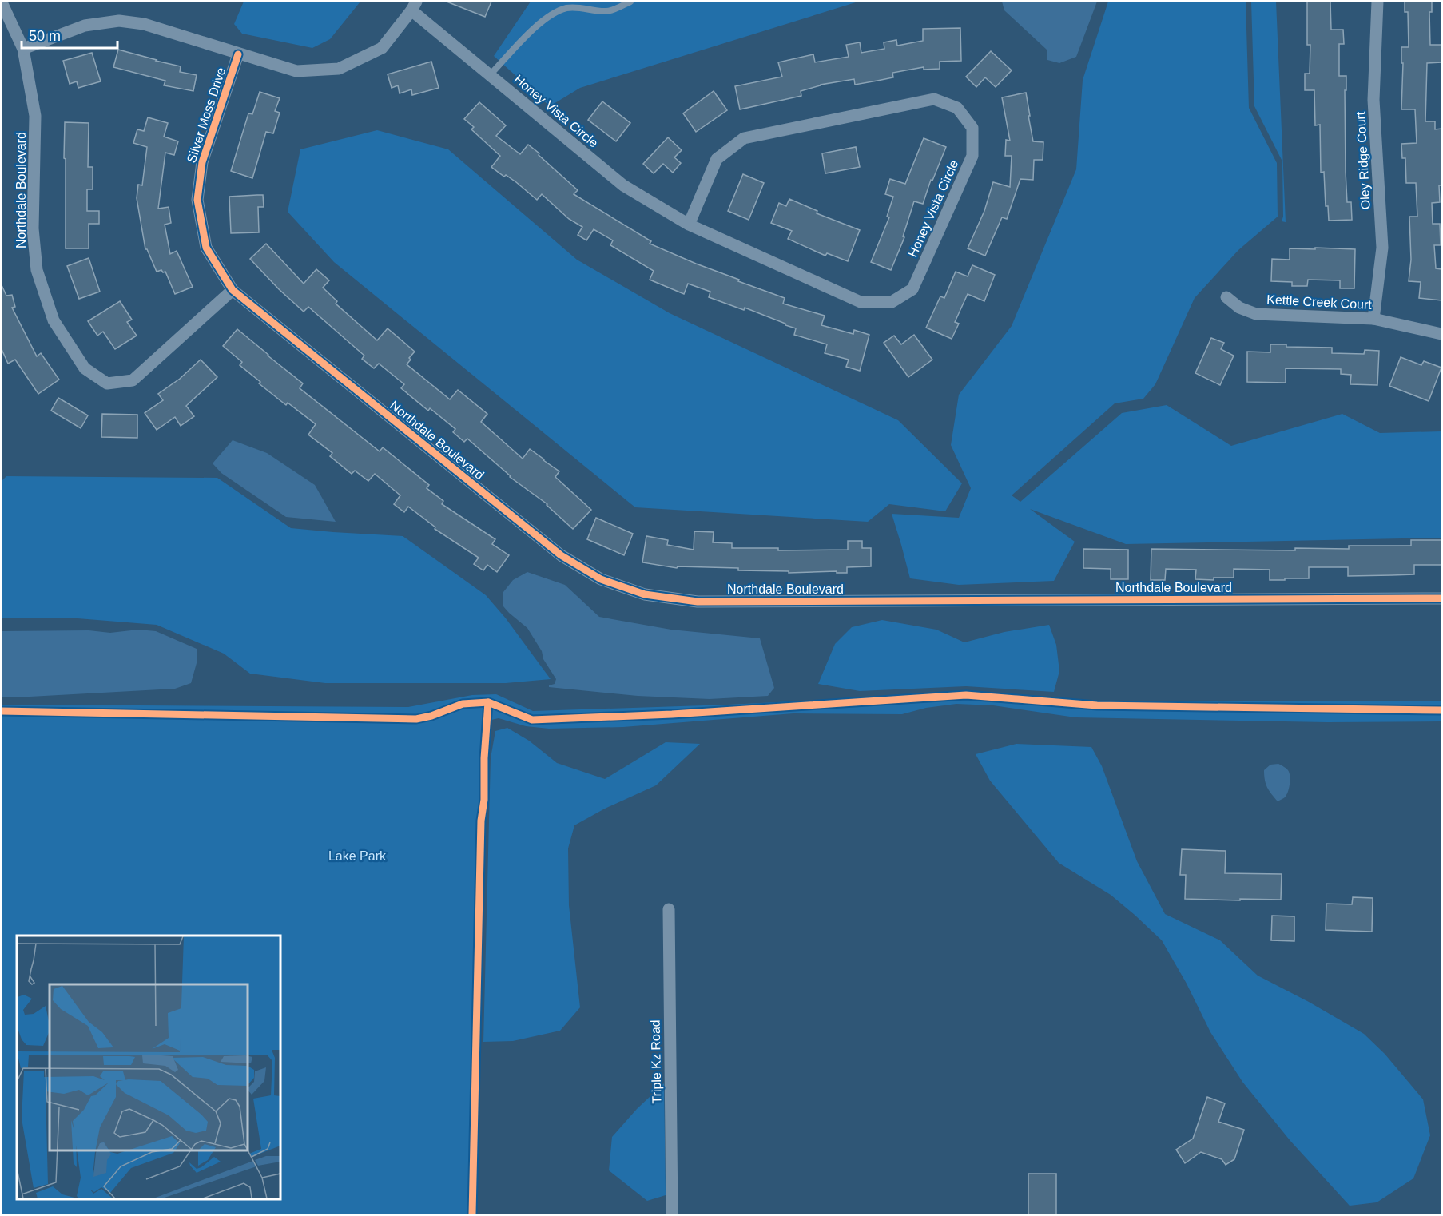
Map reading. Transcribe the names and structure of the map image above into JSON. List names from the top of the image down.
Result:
{
  "streets": {
    "street": [
      "Honey Vista Circle",
      "Silver Moss Drive",
      "Oley Ridge Court",
      "Northdale Boulevard",
      "Kettle Creek Court",
      "Triple Kz Road"
    ]
  },
  "crossings": [
    ["Silver Moss Drive", "Northdale Boulevard"],
    ["Oley Ridge Court", "Kettle Creek Court"]
  ],
  "parks": ["Lake Park"],
  "scale_bar": "50 m"
}
